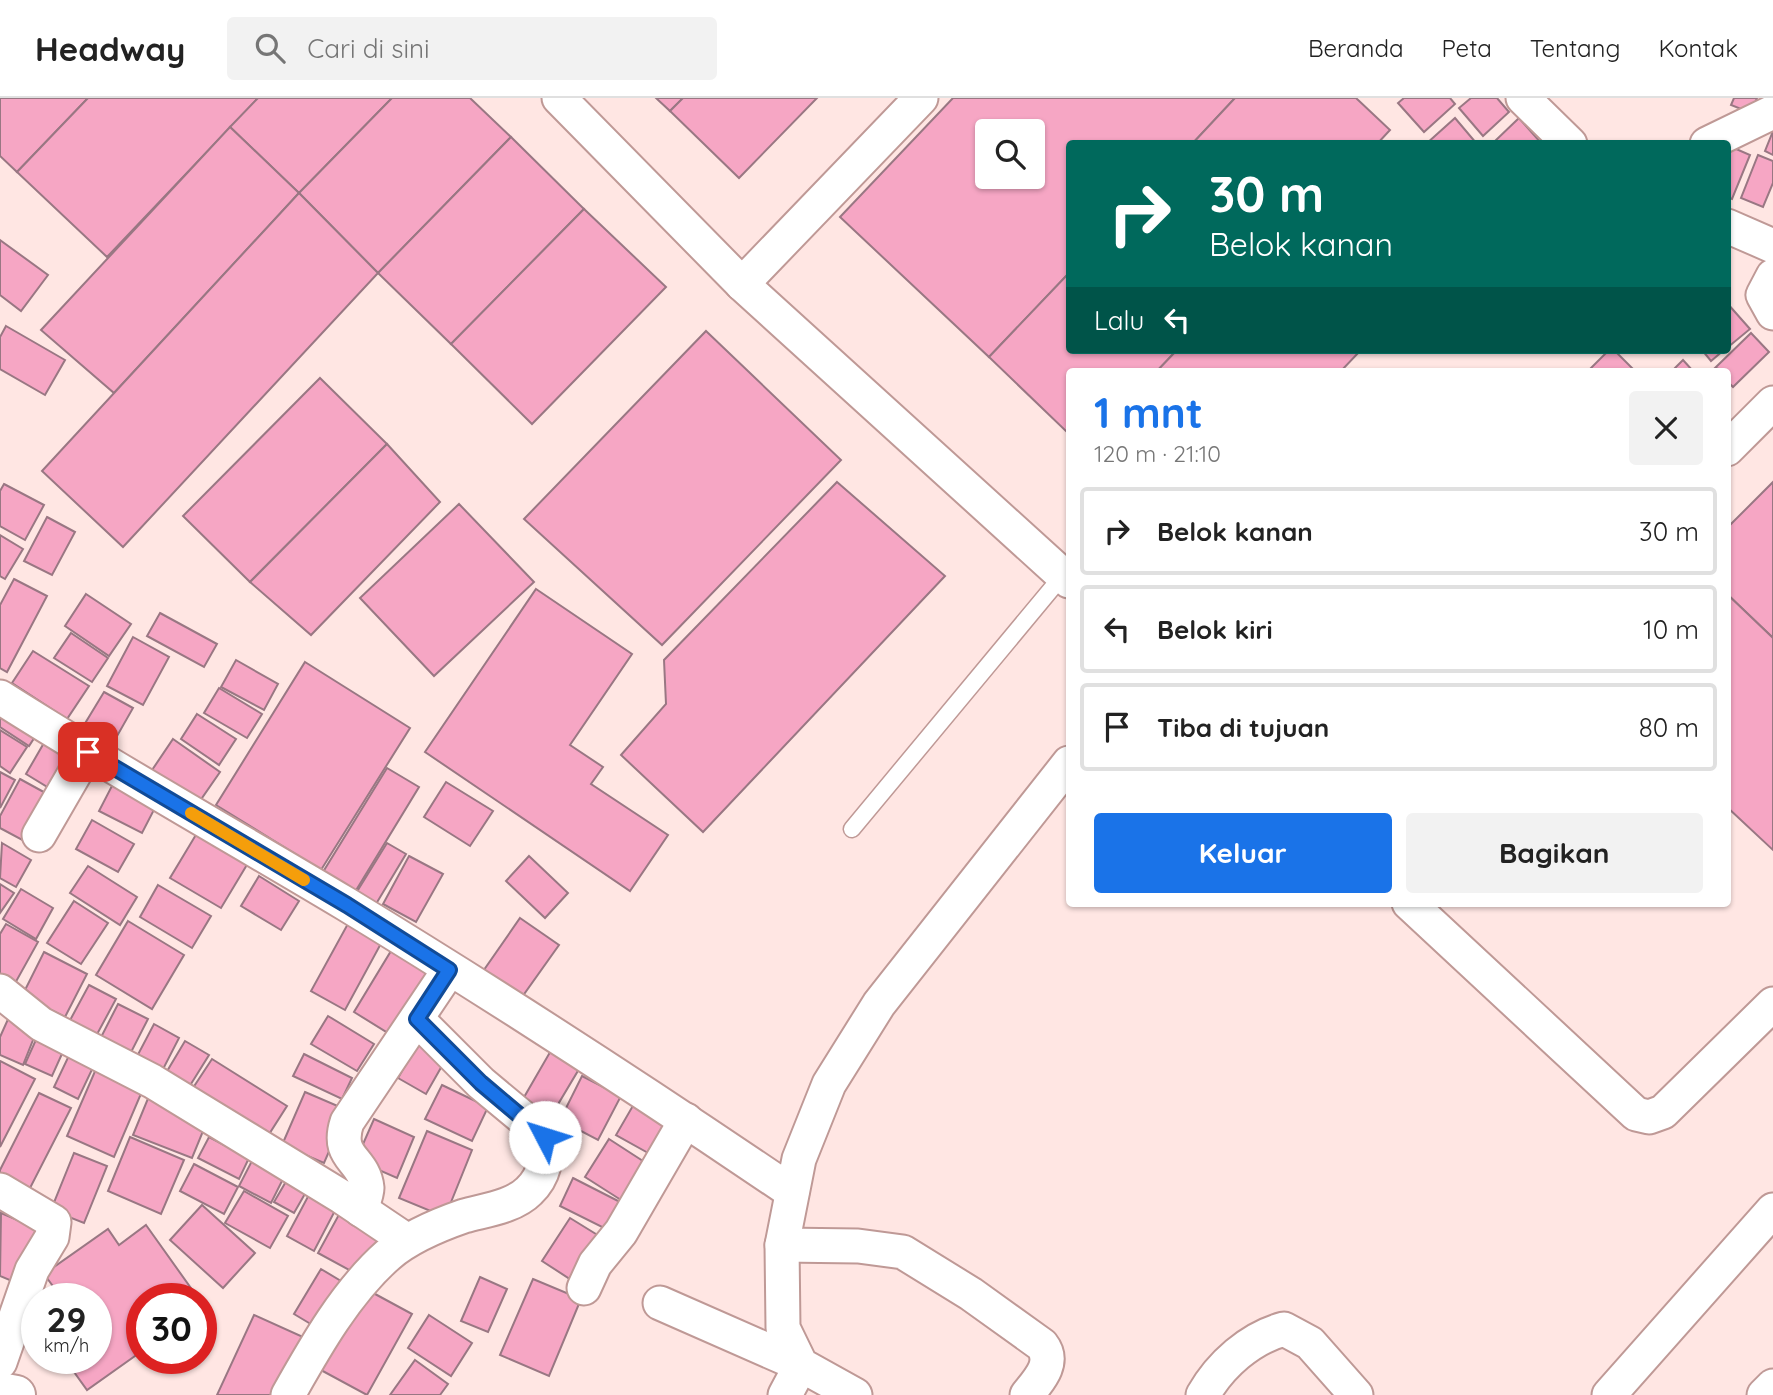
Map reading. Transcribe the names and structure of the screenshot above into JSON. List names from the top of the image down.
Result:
{
  "page": {
    "header": "Headway",
    "search": "Cari di sini",
    "nav": [
      "Beranda",
      "Peta",
      "Tentang",
      "Kontak"
    ],
    "turn": ["30 m", "Belok kanan"],
    "then": "Lalu",
    "heading": ["1 mnt", "120 m · 21:10"],
    "list": [
      {
        "name": "Belok kanan",
        "value": "30 m"
      },
      {
        "name": "Belok kiri",
        "value": "10 m"
      },
      {
        "name": "Tiba di tujuan",
        "value": "80 m"
      }
    ],
    "buttons": ["Keluar", "Bagikan"],
    "speed": "29 km/h",
    "limit": "30"
  }
}
